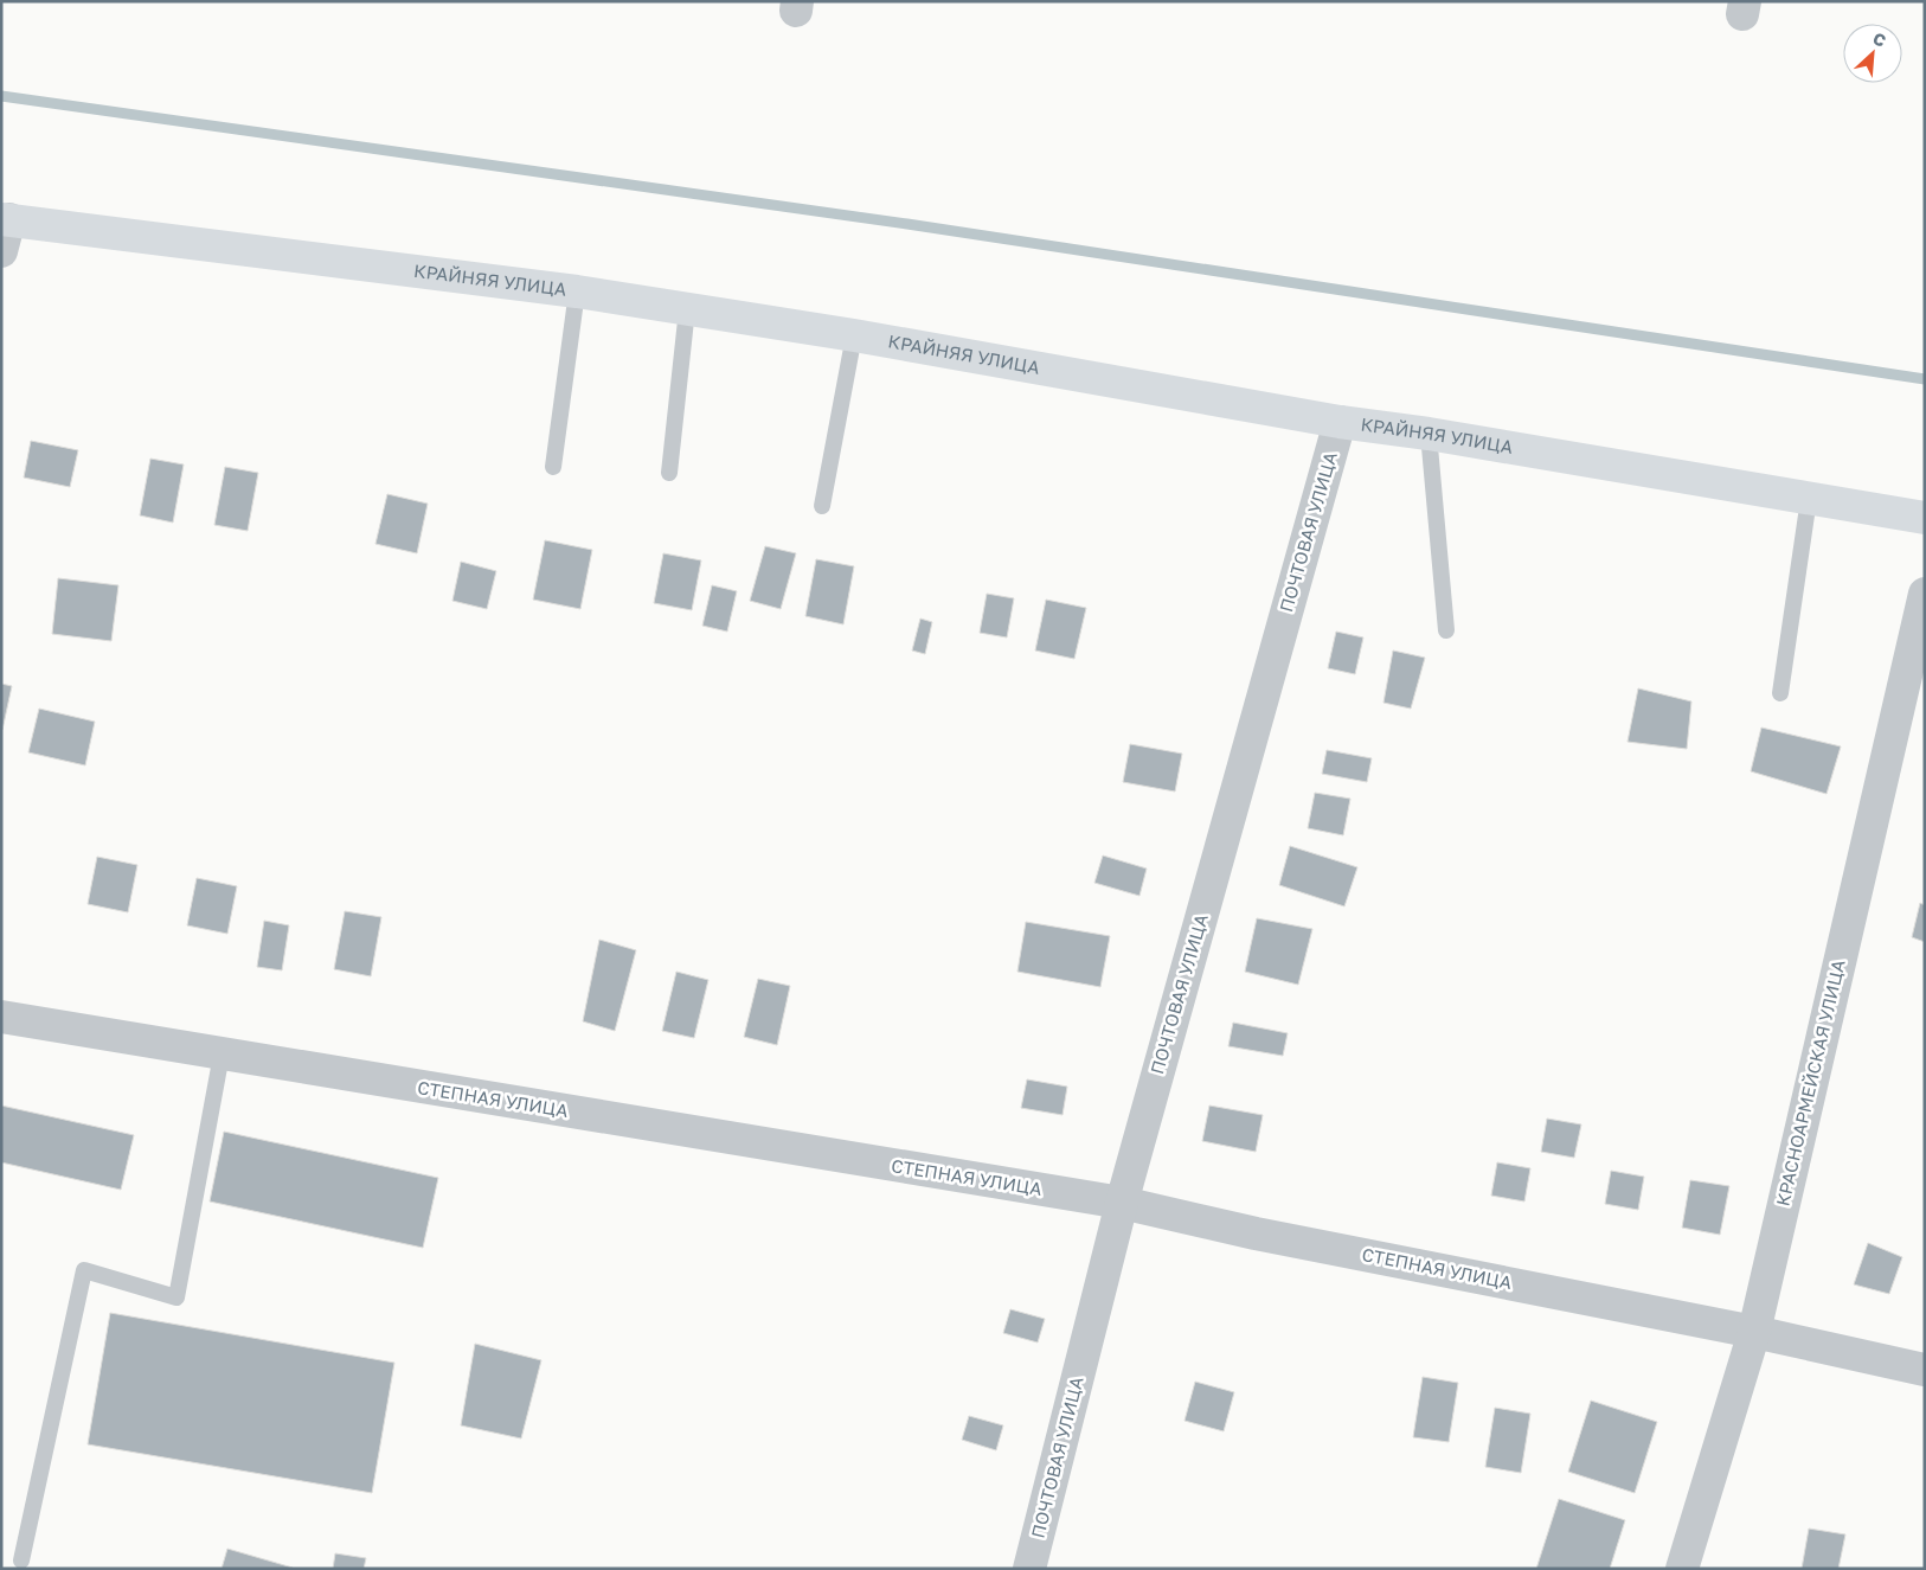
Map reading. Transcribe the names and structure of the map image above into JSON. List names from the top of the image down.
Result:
{
  "streets": {
    "main road": ["КРАЙНЯЯ УЛИЦА"],
    "street": ["ПОЧТОВАЯ УЛИЦА", "КРАСНОАРМЕЙСКАЯ УЛИЦА", "СТЕПНАЯ УЛИЦА"]
  },
  "crossings": [
    ["КРАЙНЯЯ УЛИЦА", "ПОЧТОВАЯ УЛИЦА"],
    ["ПОЧТОВАЯ УЛИЦА", "СТЕПНАЯ УЛИЦА"],
    ["КРАСНОАРМЕЙСКАЯ УЛИЦА", "СТЕПНАЯ УЛИЦА"]
  ],
  "north": "top right"
}
